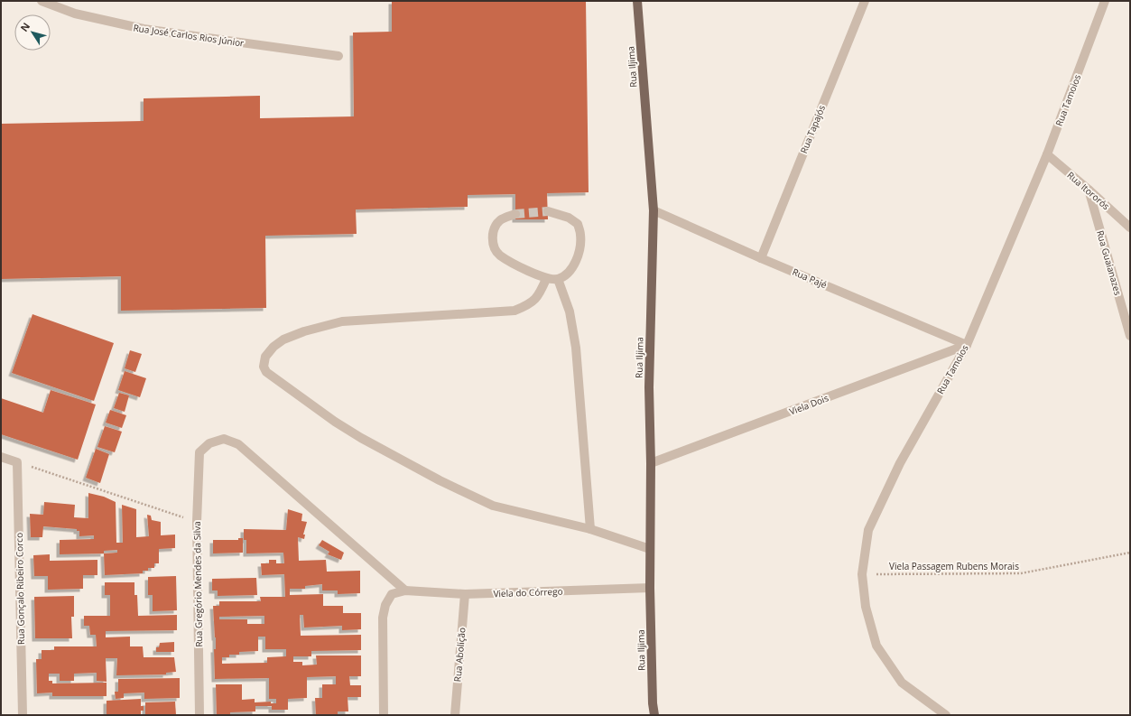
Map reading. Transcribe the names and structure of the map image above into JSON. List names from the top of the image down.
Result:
{
  "streets": {
    "main road": ["Rua Iljima"],
    "street": [
      "Rua José Carlos Rios Júnior",
      "Rua Tamoios",
      "Rua Tapajós",
      "Rua Itororós",
      "Rua Guaianazes",
      "Rua Pajé",
      "Viela Dois",
      "Rua Gregório Mendes da Silva",
      "Rua Gonçalo Ribeiro Corco",
      "Viela do Córrego",
      "Rua Abolição"
    ],
    "path": ["Viela Passagem Rubens Morais"]
  },
  "crossings": [
    ["Rua Iljima", "Rua Pajé"],
    ["Rua Iljima", "Viela Dois"],
    ["Rua Iljima", "Viela do Córrego"],
    ["Rua Tamoios", "Rua Itororós"],
    ["Rua Tamoios", "Rua Pajé"],
    ["Rua Tamoios", "Viela Dois"],
    ["Rua Tamoios", "Viela Passagem Rubens Morais"],
    ["Rua Tapajós", "Rua Pajé"],
    ["Rua Itororós", "Rua Guaianazes"],
    ["Rua Pajé", "Viela Dois"],
    ["Rua Gregório Mendes da Silva", "Viela do Córrego"],
    ["Viela do Córrego", "Rua Abolição"]
  ],
  "north": "top left"
}
